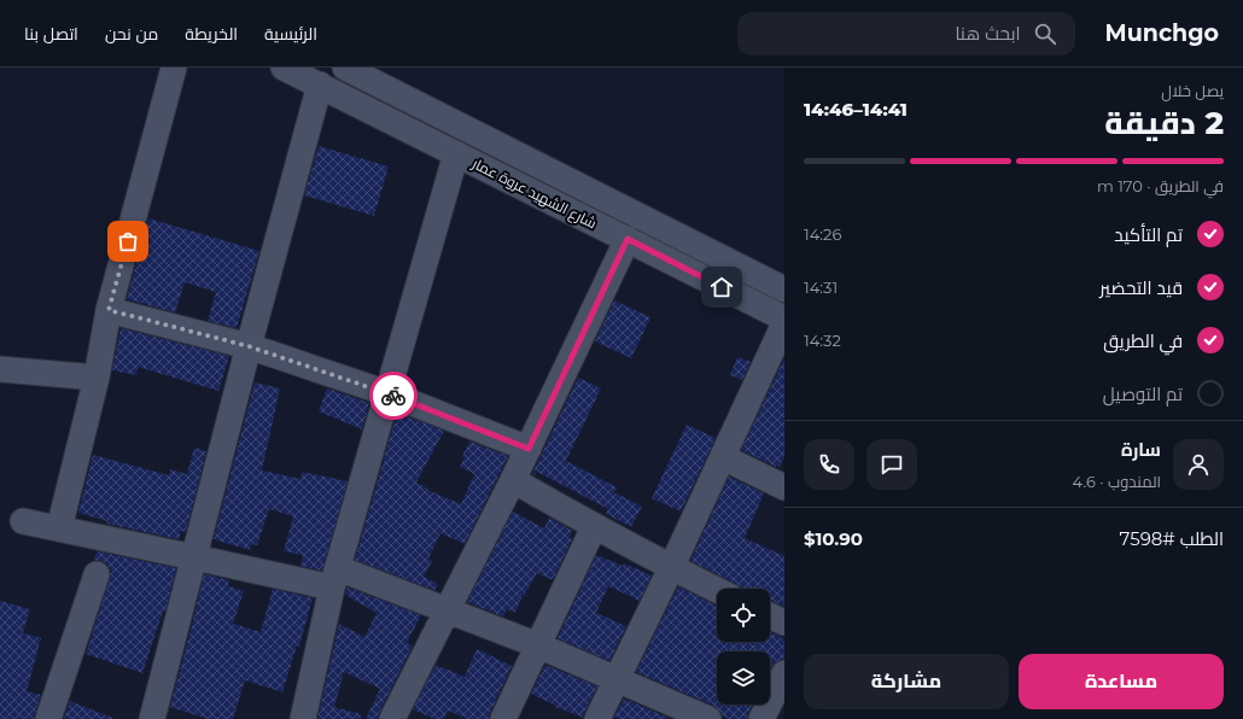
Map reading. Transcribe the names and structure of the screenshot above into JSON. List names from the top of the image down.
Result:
{
  "streets": {
    "street": ["شارع الشهيد عروة عمار"]
  },
  "page": {
    "header": "Munchgo",
    "search": "ابحث هنا",
    "nav": [
      "الرئيسية",
      "الخريطة",
      "من نحن",
      "اتصل بنا"
    ],
    "heading": ["2 دقيقة", "يصل خلال", "14:41–14:46"],
    "panel": [
      "سارة",
      "المندوب · 4.6",
      "الطلب #7598",
      "$10.90"
    ],
    "bar": "في الطريق · 170 m",
    "list": [
      ["تم التأكيد", "14:26"],
      ["قيد التحضير", "14:31"],
      ["في الطريق", "14:32"],
      "تم التوصيل"
    ],
    "buttons": ["مساعدة", "مشاركة"]
  }
}
